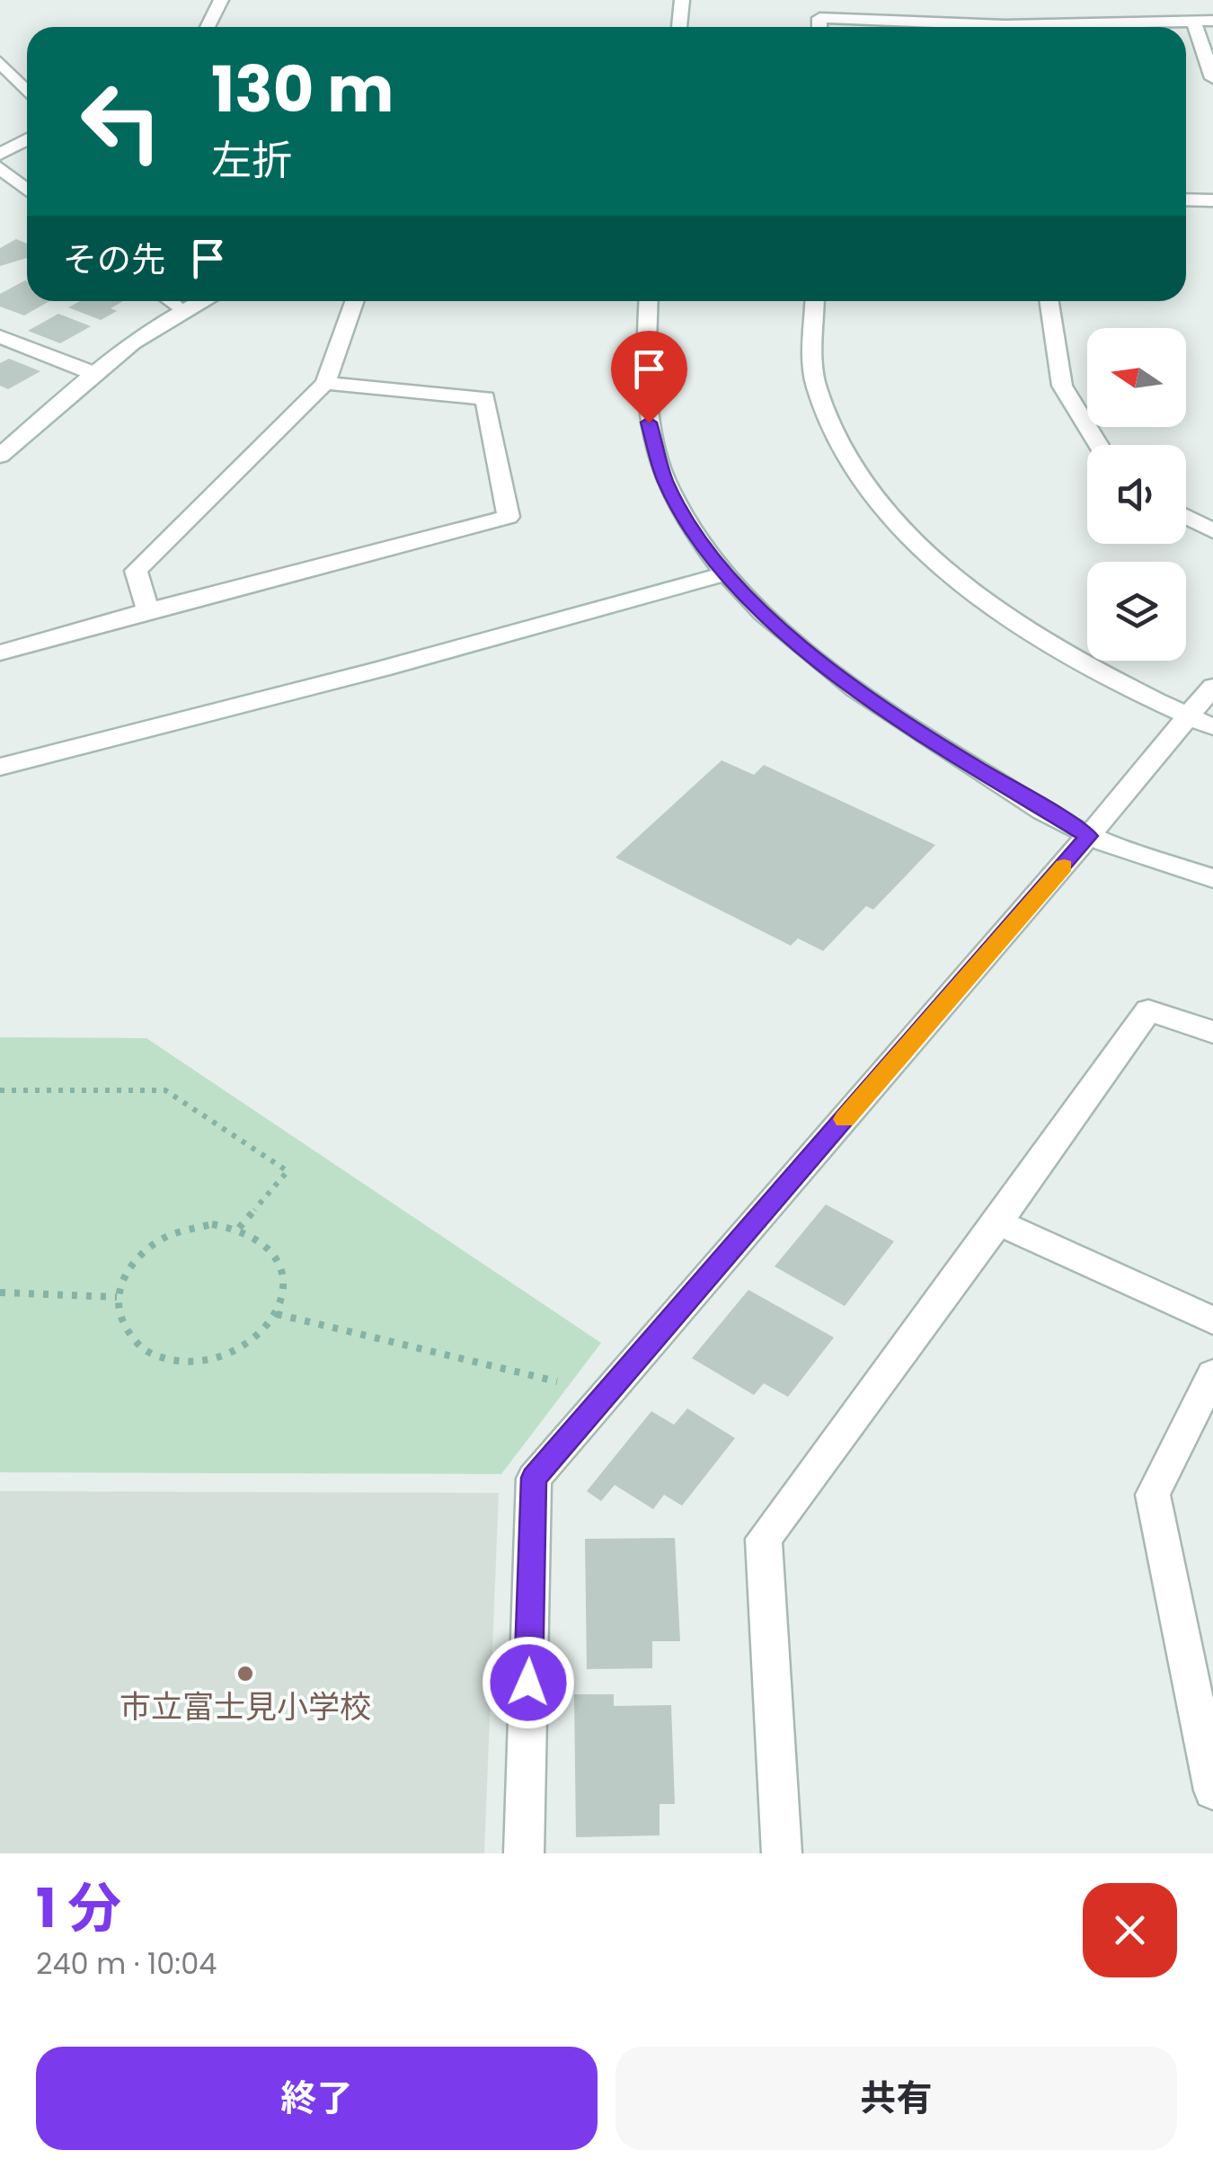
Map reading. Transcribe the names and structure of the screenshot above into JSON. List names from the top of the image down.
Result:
{
  "places": ["市立富士見小学校"],
  "north": "left",
  "page": {
    "turn": ["130 m", "左折"],
    "then": "その先",
    "heading": ["1 分", "240 m · 10:04"],
    "buttons": ["終了", "共有"]
  }
}
